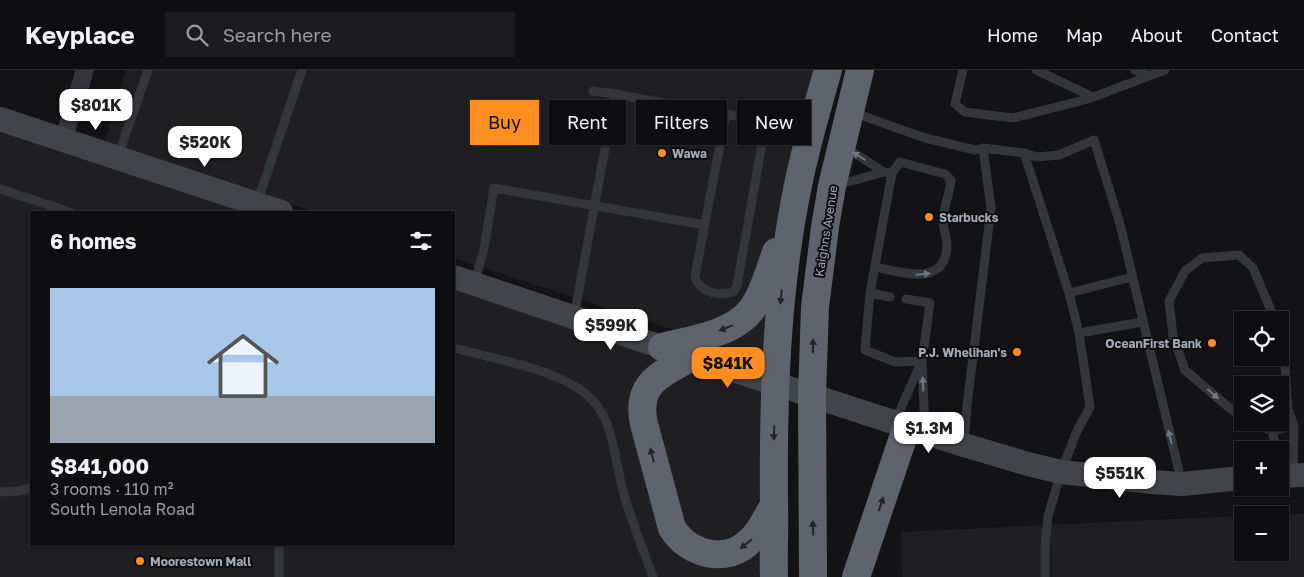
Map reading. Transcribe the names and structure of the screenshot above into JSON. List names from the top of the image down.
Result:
{
  "streets": {
    "highway": ["Kaighns Avenue"]
  },
  "places": [
    "Wawa",
    "Starbucks",
    "OceanFirst Bank",
    "P.J. Whelihan's",
    "Moorestown Mall"
  ],
  "page": {
    "header": "Keyplace",
    "search": "Search here",
    "nav": [
      "Home",
      "Map",
      "About",
      "Contact"
    ],
    "price": [
      "$801K",
      "$520K",
      "$599K",
      "$841K",
      "$1.3M",
      "$551K"
    ],
    "chip": [
      "Buy",
      "Rent",
      "Filters",
      "New"
    ],
    "heading": "6 homes",
    "list": [
      {
        "name": "$841,000",
        "note": "3 rooms · 110 m² · South Lenola Road"
      }
    ],
    "map_buttons": ["+", "−"]
  }
}
